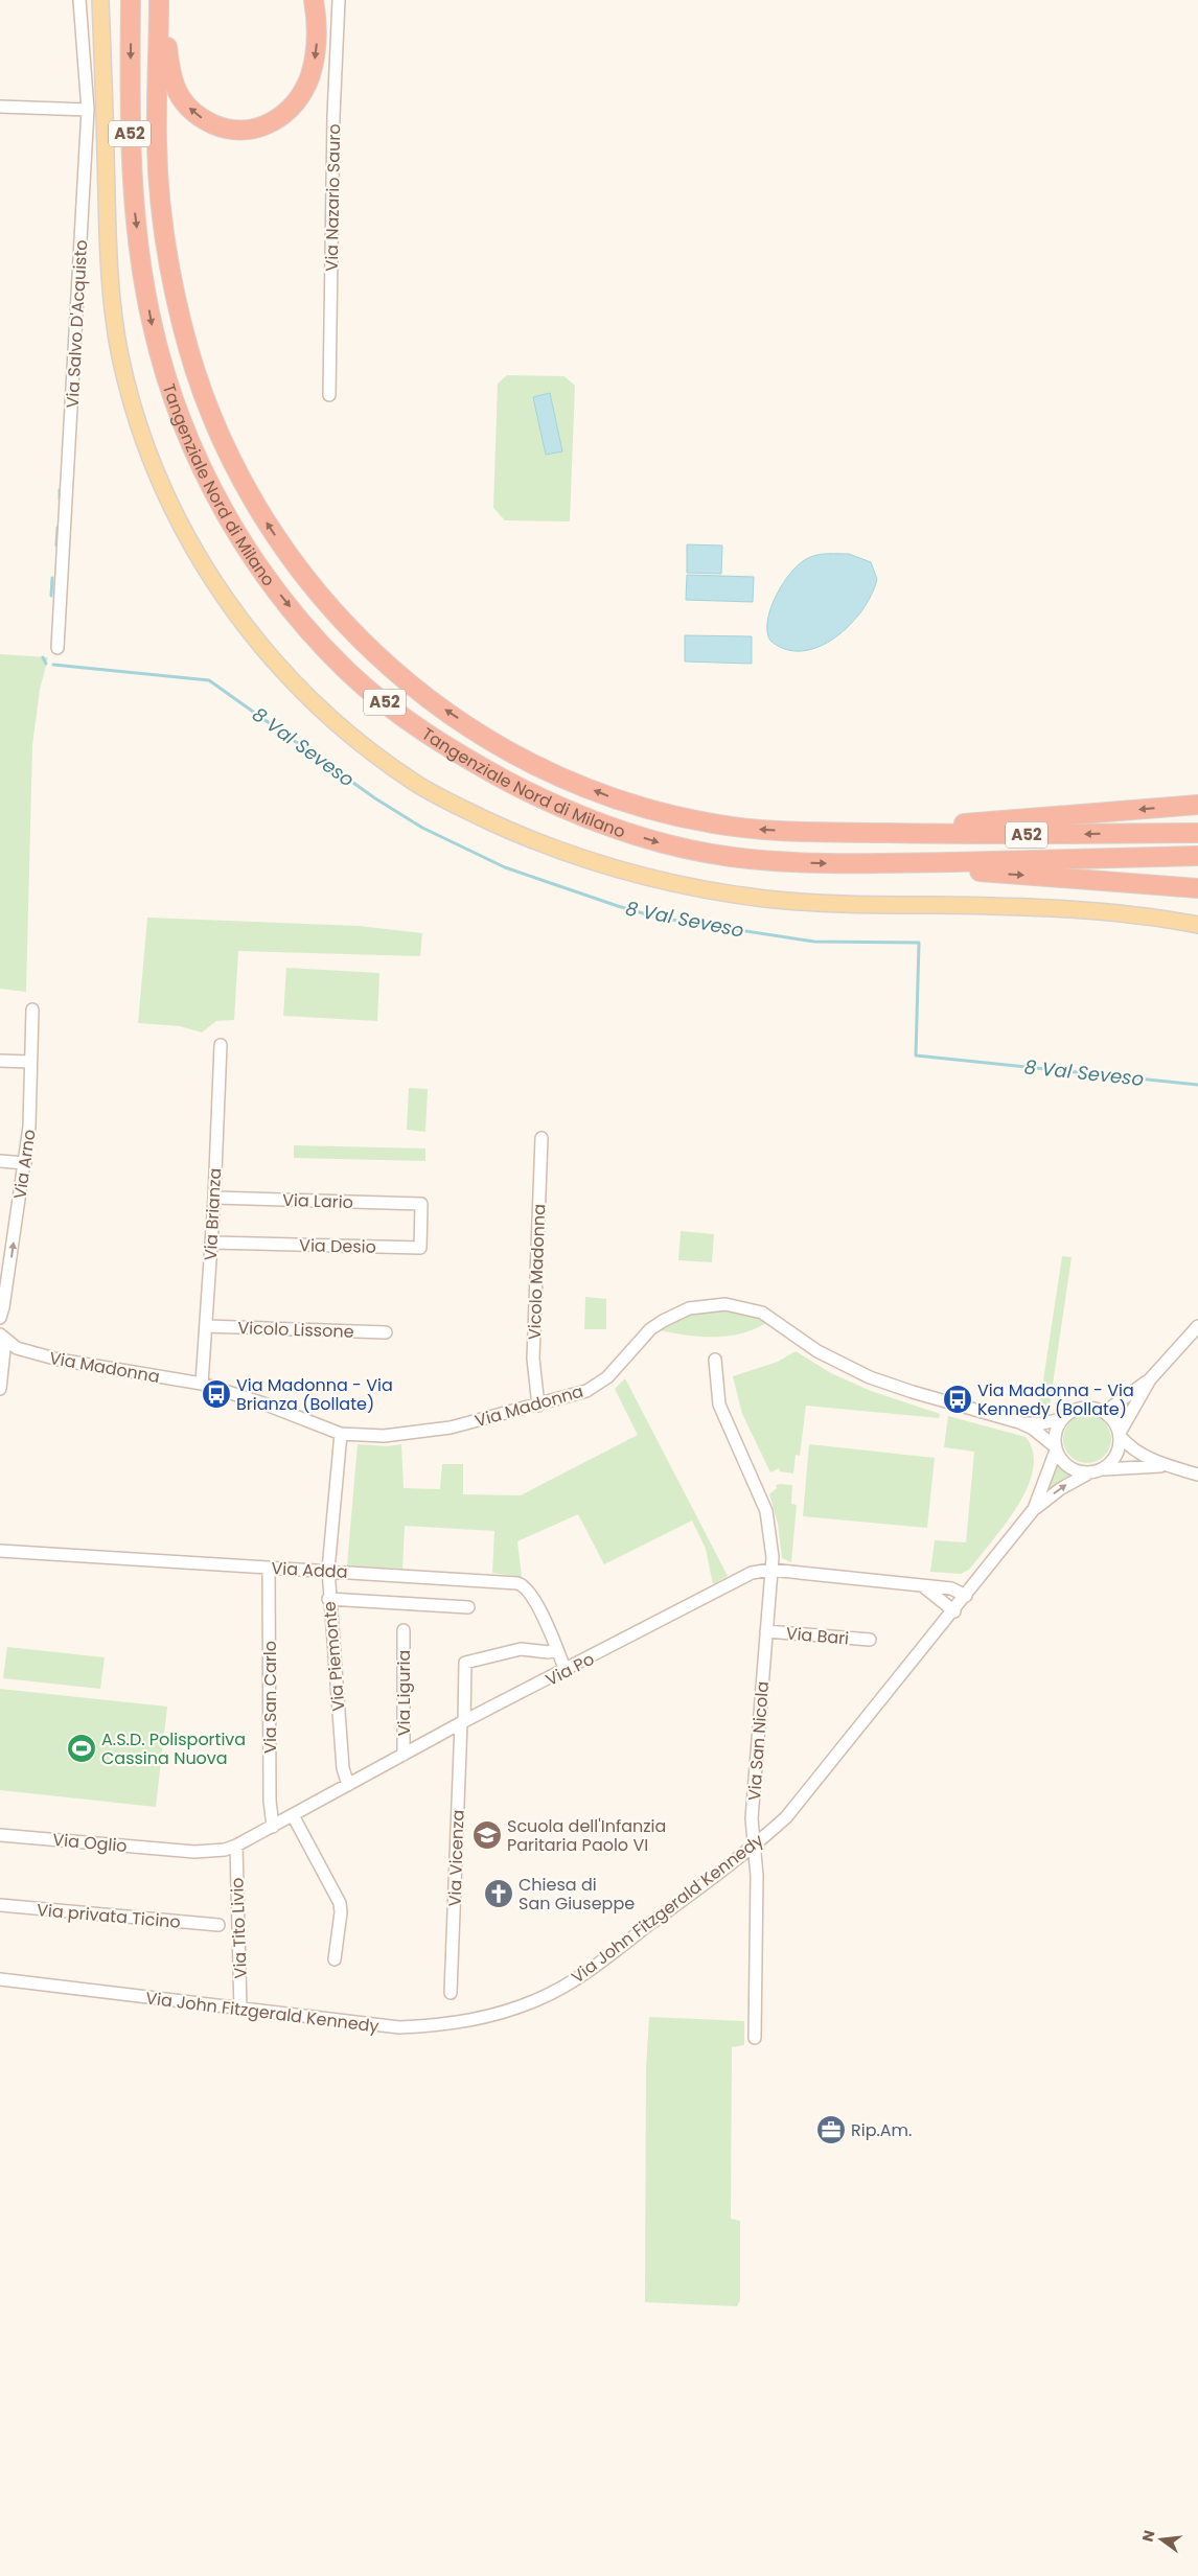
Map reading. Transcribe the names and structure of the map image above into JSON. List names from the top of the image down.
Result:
{
  "streets": {
    "highway": ["A52", "Tangenziale Nord di Milano"],
    "street": [
      "Via Nazario Sauro",
      "Via Salvo D'Acquisto",
      "Via Arno",
      "Via Lario",
      "Via Brianza",
      "Via Desio",
      "Vicolo Madonna",
      "Vicolo Lissone",
      "Via Madonna",
      "Via Adda",
      "Via Bari",
      "Via Piemonte",
      "Via Po",
      "Via Liguria",
      "Via San Carlo",
      "Via San Nicola",
      "Via Oglio",
      "Via Vicenza",
      "Via John Fitzgerald Kennedy",
      "Via privata Ticino",
      "Via Tito Livio"
    ]
  },
  "crossings": [
    ["Via Lario", "Via Brianza"],
    ["Via Lario", "Via Desio"],
    ["Via Brianza", "Via Desio"],
    ["Via Brianza", "Vicolo Lissone"],
    ["Via Brianza", "Via Madonna"],
    ["Vicolo Madonna", "Via Madonna"],
    ["Via Madonna", "Via Piemonte"],
    ["Via Madonna", "Via John Fitzgerald Kennedy"],
    ["Via Adda", "Via Piemonte"],
    ["Via Adda", "Via Po"],
    ["Via Adda", "Via San Carlo"],
    ["Via Adda", "Via Vicenza"],
    ["Via Bari", "Via San Nicola"],
    ["Via Piemonte", "Via Po"],
    ["Via Po", "Via Liguria"],
    ["Via Po", "Via San Carlo"],
    ["Via Po", "Via San Nicola"],
    ["Via Po", "Via Oglio"],
    ["Via Po", "Via Vicenza"],
    ["Via Po", "Via John Fitzgerald Kennedy"],
    ["Via Po", "Via Tito Livio"],
    ["Via San Nicola", "Via John Fitzgerald Kennedy"],
    ["Via Oglio", "Via Tito Livio"],
    ["Via John Fitzgerald Kennedy", "Via Tito Livio"]
  ],
  "one_way": ["Via Arno"],
  "water": ["8 Val Seveso"],
  "places": {
    "bus stop": ["Via Madonna - Via Brianza (Bollate)", "Via Madonna - Via Kennedy (Bollate)"],
    "sports": ["A.S.D. Polisportiva Cassina Nuova"],
    "school or university": ["Scuola dell'Infanzia Paritaria Paolo VI"],
    "church": ["Chiesa di San Giuseppe"],
    "office": ["Rip.Am."]
  },
  "north": "left"
}
